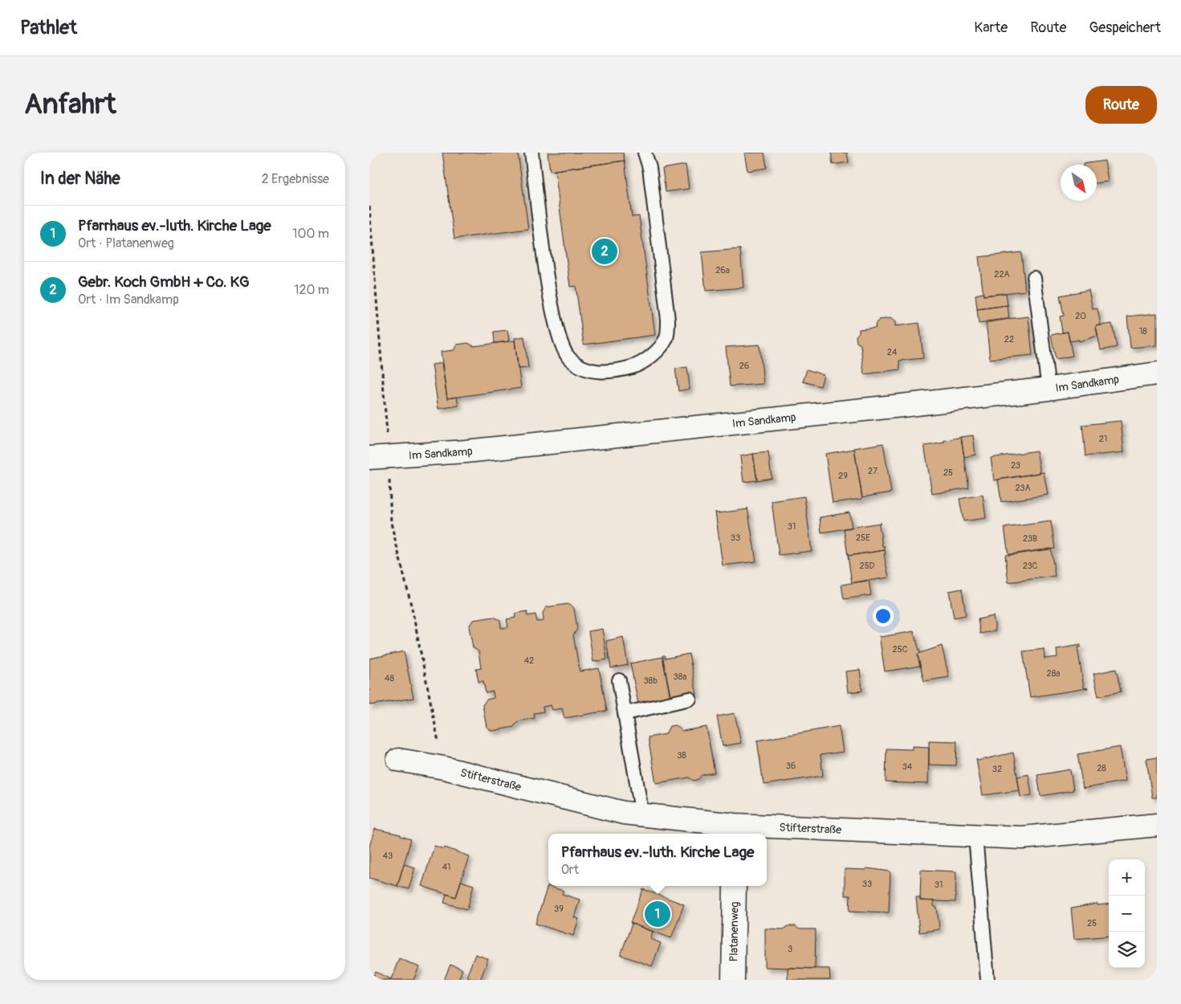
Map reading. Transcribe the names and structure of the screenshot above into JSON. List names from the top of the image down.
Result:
{
  "streets": {
    "street": ["Im Sandkamp", "Stifterstraße", "Platanenweg"]
  },
  "house_numbers": [
    "26a",
    "22A",
    "20",
    "18",
    "22",
    "24",
    "26",
    "21",
    "23",
    "27",
    "25",
    "29",
    "23A",
    "31",
    "33",
    "25E",
    "23B",
    "25D",
    "23C",
    "25C",
    "42",
    "28a",
    "38a",
    "48",
    "38b",
    "38",
    "36",
    "34",
    "28",
    "32",
    "43",
    "41",
    "33",
    "31",
    "39",
    "25",
    "3"
  ],
  "north": "bottom right",
  "page": {
    "header": "Pathlet",
    "nav": ["Karte", "Route", "Gespeichert"],
    "buttons": "Route",
    "title": "Anfahrt",
    "heading": ["In der Nähe", "2 Ergebnisse"],
    "list": [
      {
        "mark": "1",
        "name": "Pfarrhaus ev.-luth. Kirche Lage",
        "note": "Ort · Platanenweg",
        "value": "100 m"
      },
      {
        "mark": "2",
        "name": "Gebr. Koch GmbH + Co. KG",
        "note": "Ort · Im Sandkamp",
        "value": "120 m"
      }
    ],
    "pins": ["2", "1"],
    "popup": ["Pfarrhaus ev.-luth. Kirche Lage", "Ort"],
    "map_buttons": ["+", "−"]
  }
}
